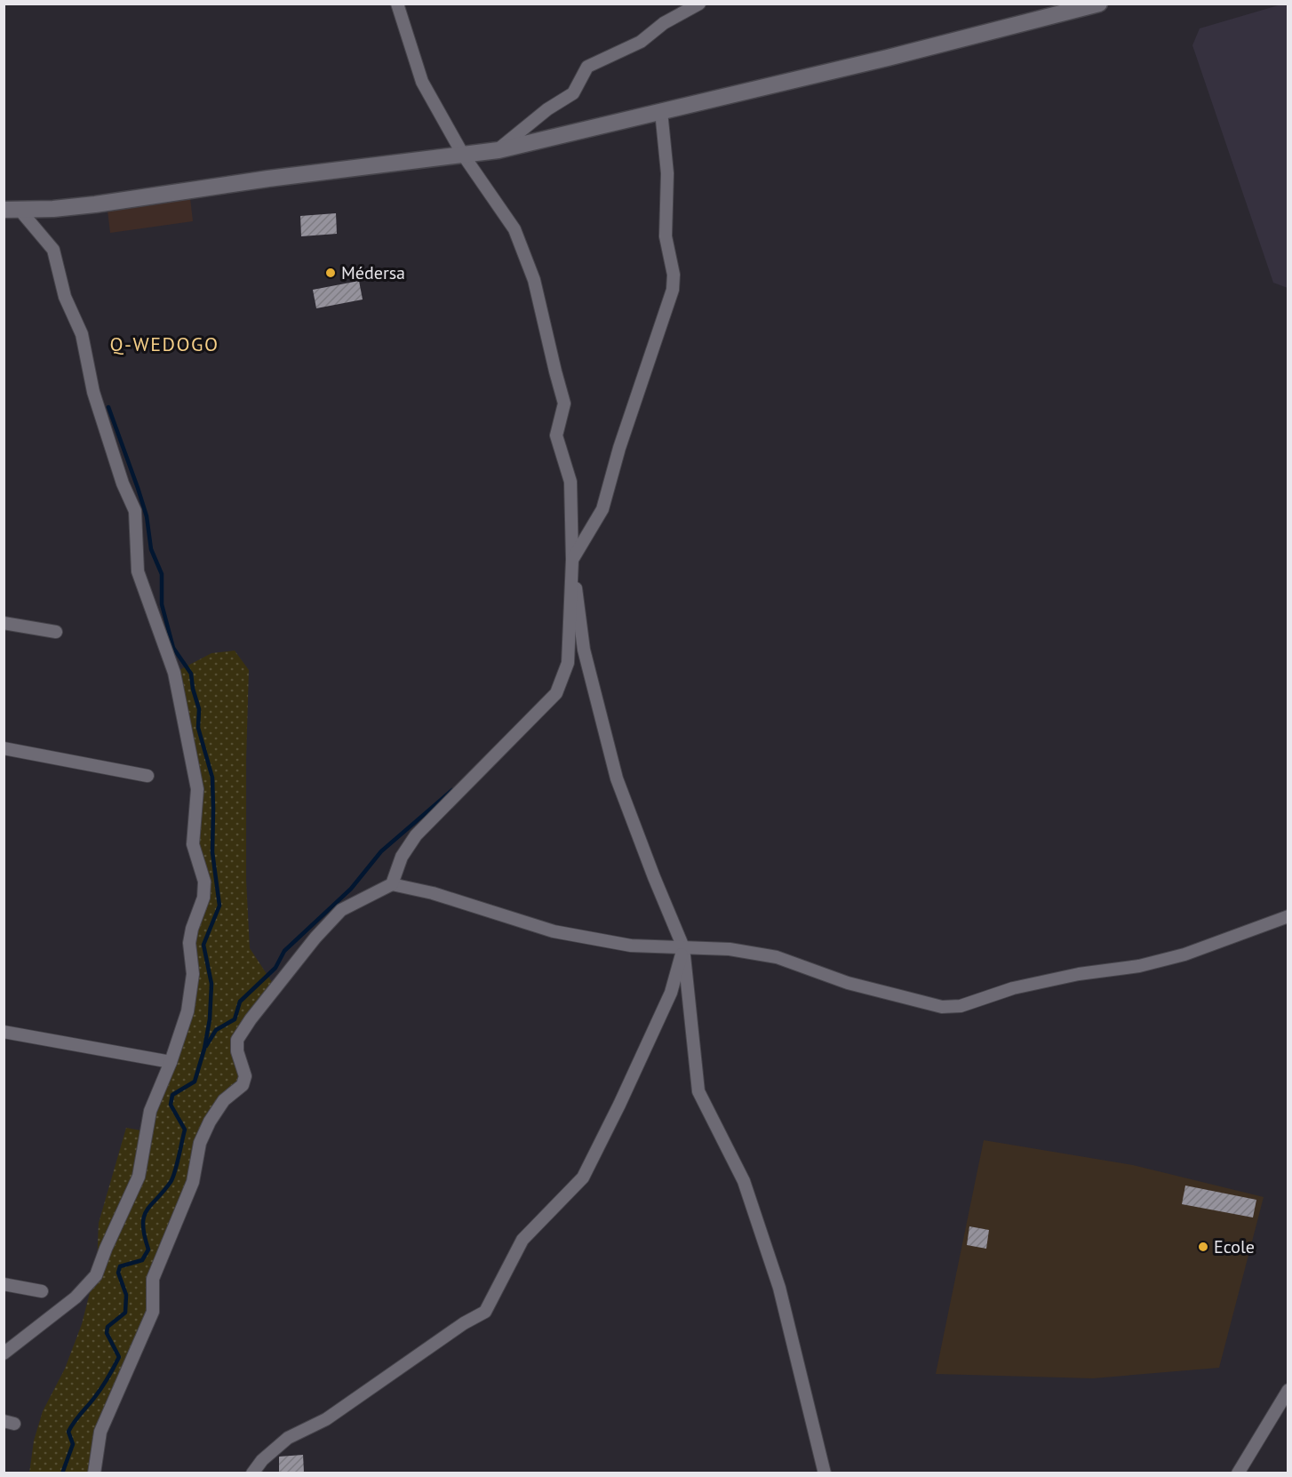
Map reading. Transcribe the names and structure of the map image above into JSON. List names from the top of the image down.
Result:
{
  "districts": ["Q-WEDOGO"],
  "places": ["Médersa", "Ecole"]
}
